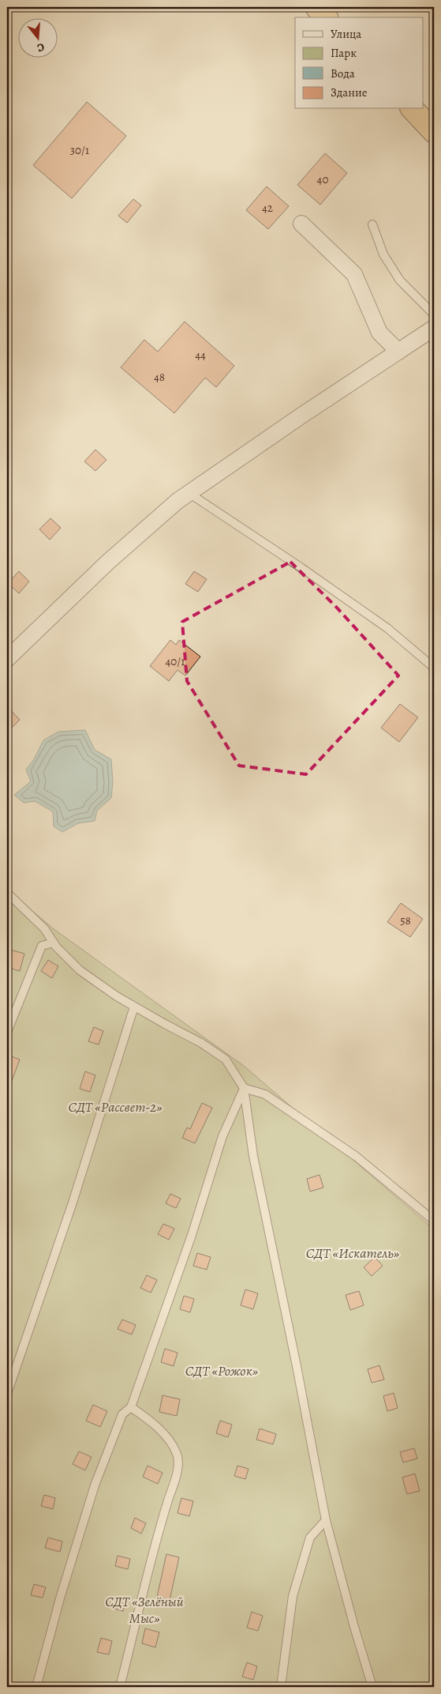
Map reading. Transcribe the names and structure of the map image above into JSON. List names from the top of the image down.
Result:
{
  "parks": [
    "СДТ «Рассвет-2»",
    "СДТ «Искатель»",
    "СДТ «Рожок»",
    "СДТ «Зелёный Мыс»"
  ],
  "house_numbers": [
    "30/1",
    "40",
    "42",
    "44",
    "48",
    "40/1",
    "58"
  ],
  "legend": [
    "Улица",
    "Парк",
    "Вода",
    "Здание"
  ],
  "north": "bottom"
}
